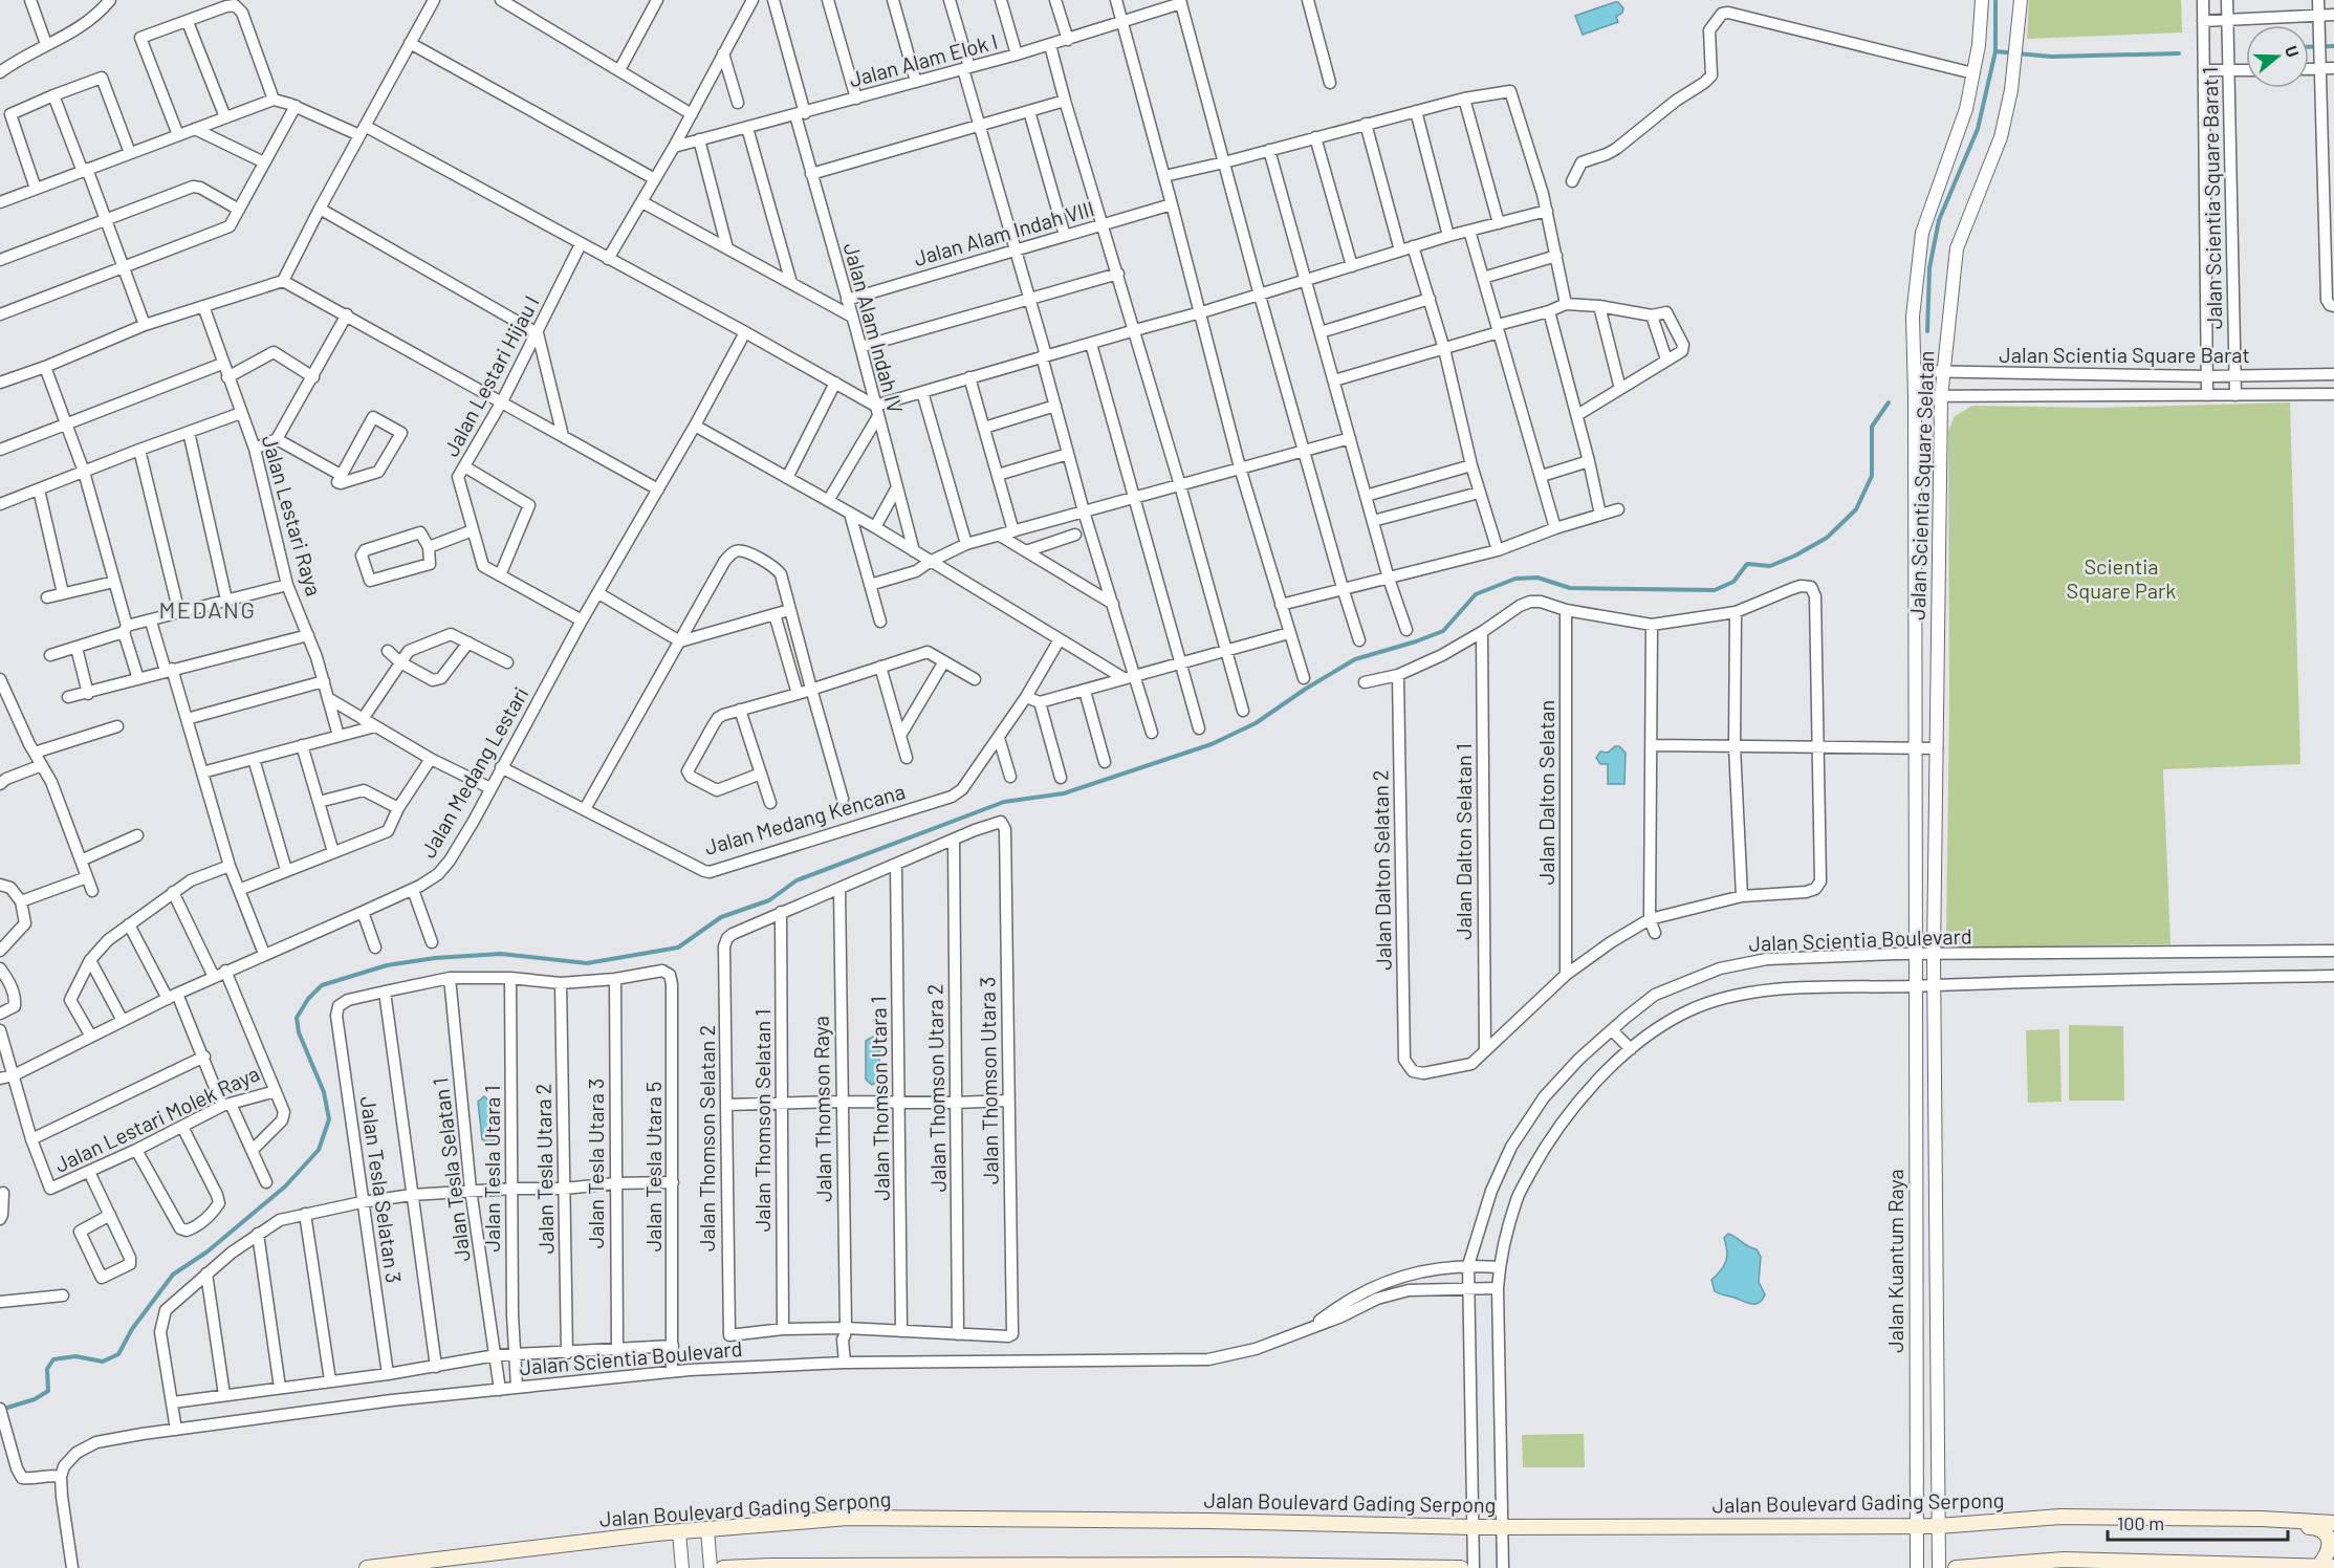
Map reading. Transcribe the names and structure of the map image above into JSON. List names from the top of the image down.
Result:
{
  "streets": {
    "main road": ["Jalan Boulevard Gading Serpong"],
    "street": [
      "Jalan Alam Elok I",
      "Jalan Scientia Square Barat 1",
      "Jalan Alam Indah VIII",
      "Jalan Alam Indah IV",
      "Jalan Scientia Square Barat",
      "Jalan Lestari Hijau I",
      "Jalan Scientia Square Selatan",
      "Jalan Lestari Raya",
      "Jalan Medang Lestari",
      "Jalan Dalton Selatan",
      "Jalan Medang Kencana",
      "Jalan Dalton Selatan 1",
      "Jalan Dalton Selatan 2",
      "Jalan Scientia Boulevard",
      "Jalan Thomson Utara 3",
      "Jalan Thomson Utara 2",
      "Jalan Thomson Utara 1",
      "Jalan Thomson Raya",
      "Jalan Lestari Molek Raya",
      "Jalan Thomson Selatan 1",
      "Jalan Thomson Selatan 2",
      "Jalan Tesla Utara 3",
      "Jalan Tesla Utara 5",
      "Jalan Tesla Utara 1",
      "Jalan Tesla Utara 2",
      "Jalan Tesla Selatan 1",
      "Jalan Tesla Selatan 3",
      "Jalan Kuantum Raya"
    ]
  },
  "crossings": [
    ["Jalan Alam Elok I", "Jalan Alam Indah IV"],
    ["Jalan Scientia Square Barat 1", "Jalan Scientia Square Barat"],
    ["Jalan Alam Indah VIII", "Jalan Alam Indah IV"],
    ["Jalan Scientia Square Barat", "Jalan Scientia Square Selatan"],
    ["Jalan Lestari Hijau I", "Jalan Medang Lestari"],
    ["Jalan Scientia Square Selatan", "Jalan Scientia Boulevard"],
    ["Jalan Scientia Square Selatan", "Jalan Kuantum Raya"],
    ["Jalan Medang Lestari", "Jalan Medang Kencana"],
    ["Jalan Medang Lestari", "Jalan Lestari Molek Raya"],
    ["Jalan Dalton Selatan 1", "Jalan Dalton Selatan 2"],
    ["Jalan Scientia Boulevard", "Jalan Thomson Raya"],
    ["Jalan Scientia Boulevard", "Jalan Tesla Utara 5"],
    ["Jalan Scientia Boulevard", "Jalan Tesla Utara 1"],
    ["Jalan Scientia Boulevard", "Jalan Tesla Selatan 1"],
    ["Jalan Scientia Boulevard", "Jalan Kuantum Raya"],
    ["Jalan Scientia Boulevard", "Jalan Boulevard Gading Serpong"],
    ["Jalan Thomson Utara 3", "Jalan Thomson Utara 2"],
    ["Jalan Thomson Selatan 1", "Jalan Thomson Selatan 2"],
    ["Jalan Tesla Utara 3", "Jalan Tesla Utara 5"],
    ["Jalan Kuantum Raya", "Jalan Boulevard Gading Serpong"]
  ],
  "districts": ["MEDANG"],
  "parks": ["Scientia Square Park"],
  "scale_bar": "100 m",
  "north": "right"
}
